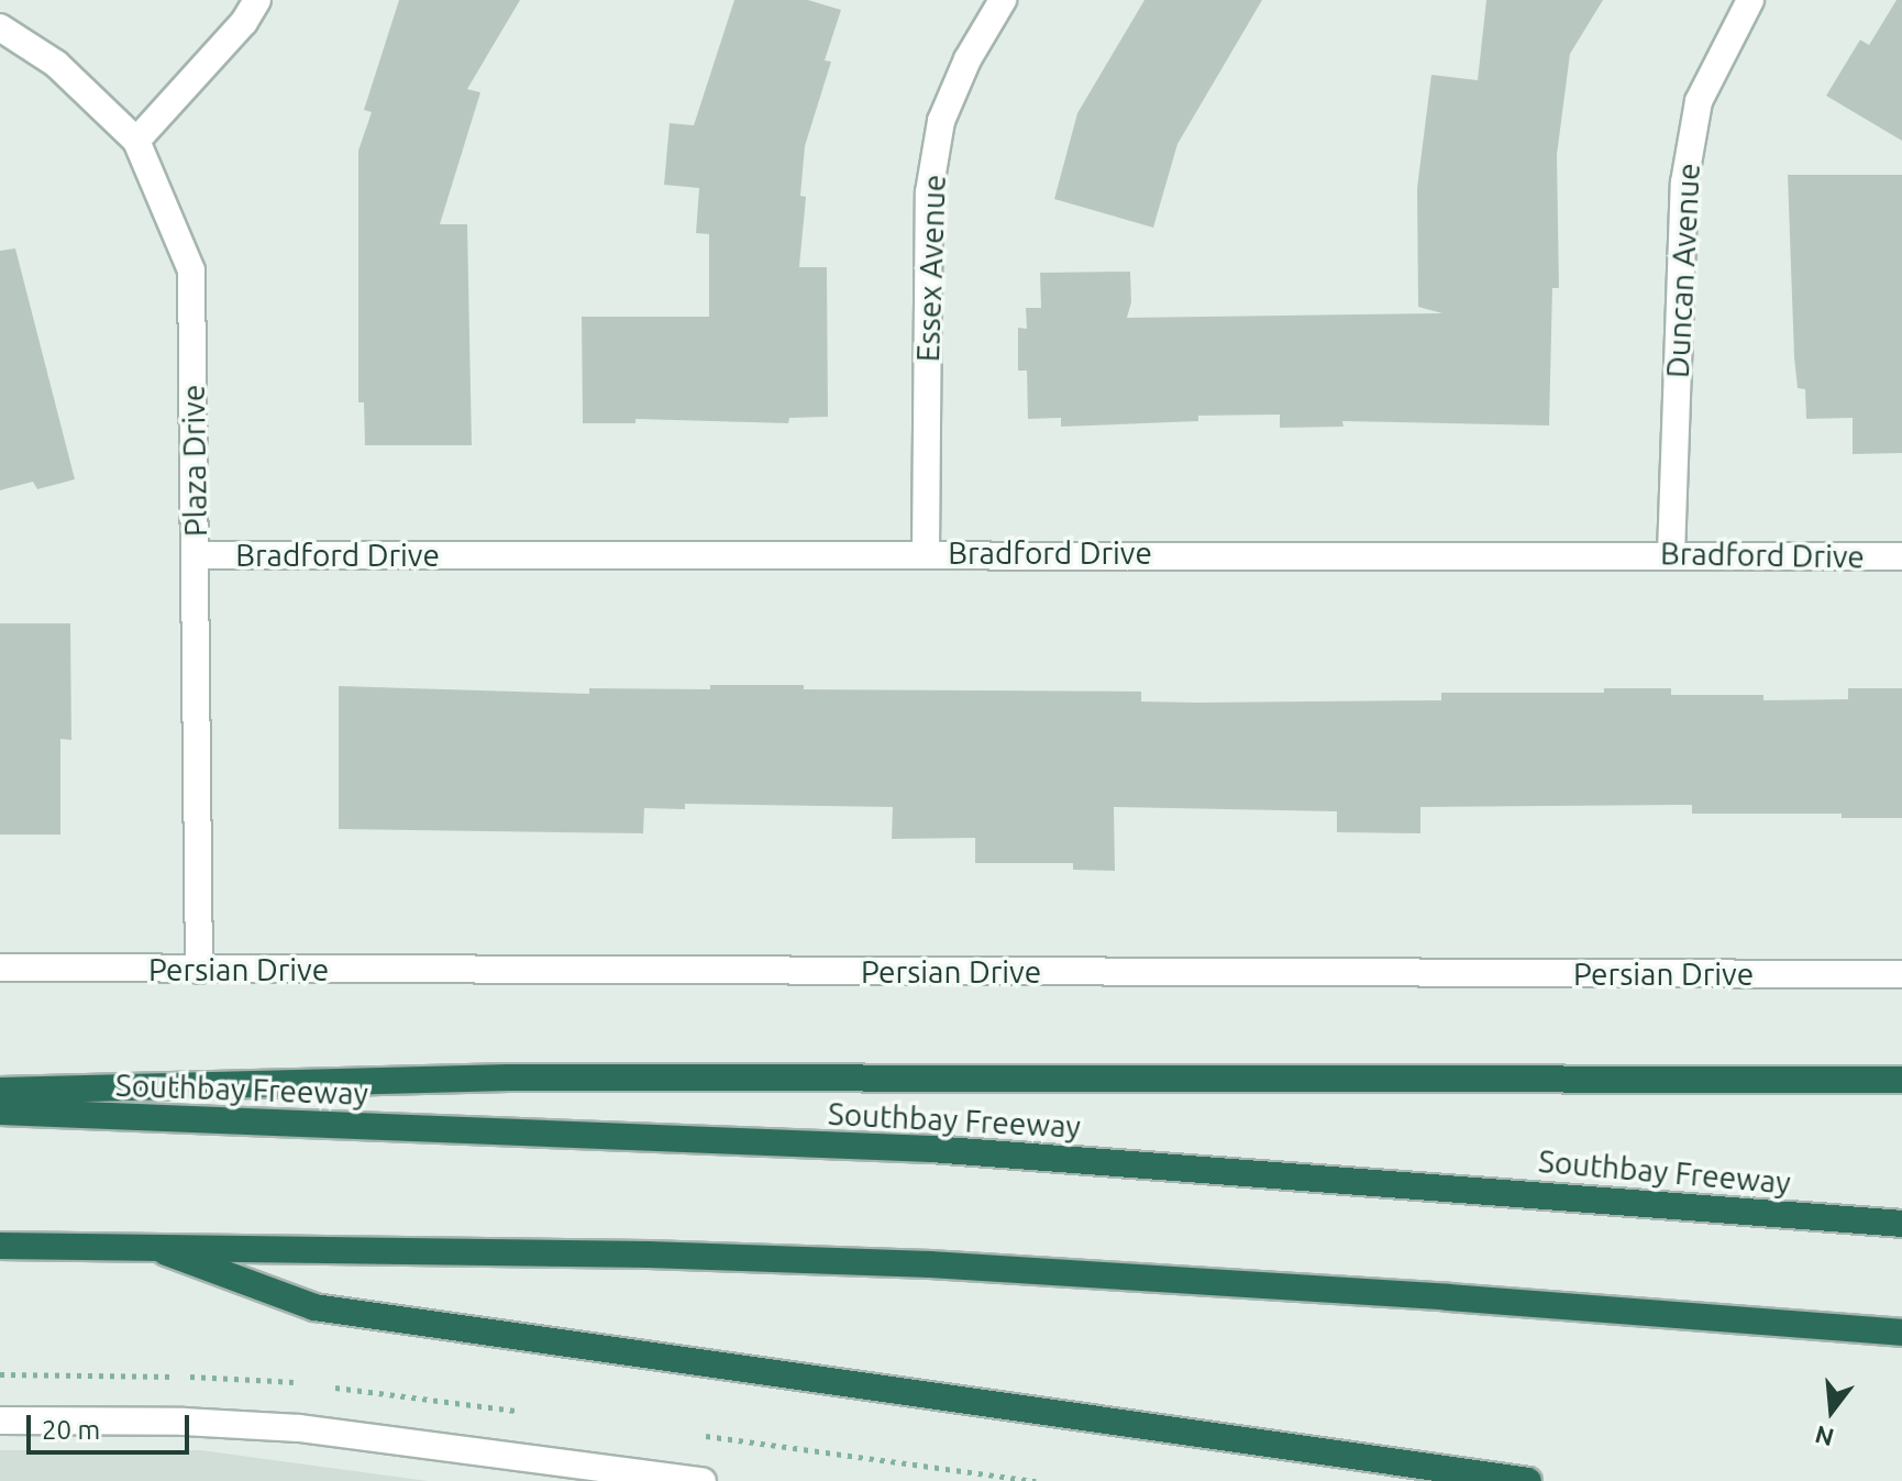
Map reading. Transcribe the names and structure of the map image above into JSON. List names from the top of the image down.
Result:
{
  "streets": {
    "highway": ["Southbay Freeway"],
    "street": [
      "Essex Avenue",
      "Duncan Avenue",
      "Plaza Drive",
      "Bradford Drive",
      "Persian Drive"
    ]
  },
  "crossings": [
    ["Essex Avenue", "Bradford Drive"],
    ["Duncan Avenue", "Bradford Drive"],
    ["Plaza Drive", "Bradford Drive"],
    ["Plaza Drive", "Persian Drive"]
  ],
  "scale_bar": "20 m",
  "north": "bottom"
}
